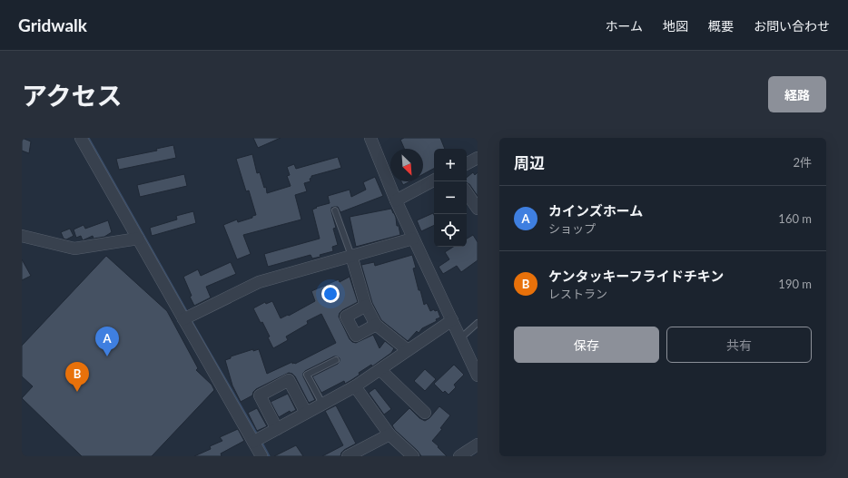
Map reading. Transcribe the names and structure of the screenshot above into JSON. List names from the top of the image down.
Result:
{
  "north": "bottom right",
  "page": {
    "header": "Gridwalk",
    "nav": [
      "ホーム",
      "地図",
      "概要",
      "お問い合わせ"
    ],
    "title": "アクセス",
    "buttons": [
      "経路",
      ["保存", "共有"]
    ],
    "heading": ["周辺", "2件"],
    "map_buttons": ["+", "−"],
    "list": [
      {
        "mark": "A",
        "name": "カインズホーム",
        "note": "ショップ",
        "value": "160 m"
      },
      {
        "mark": "B",
        "name": "ケンタッキーフライドチキン",
        "note": "レストラン",
        "value": "190 m"
      }
    ],
    "pins": ["A", "B"]
  }
}
